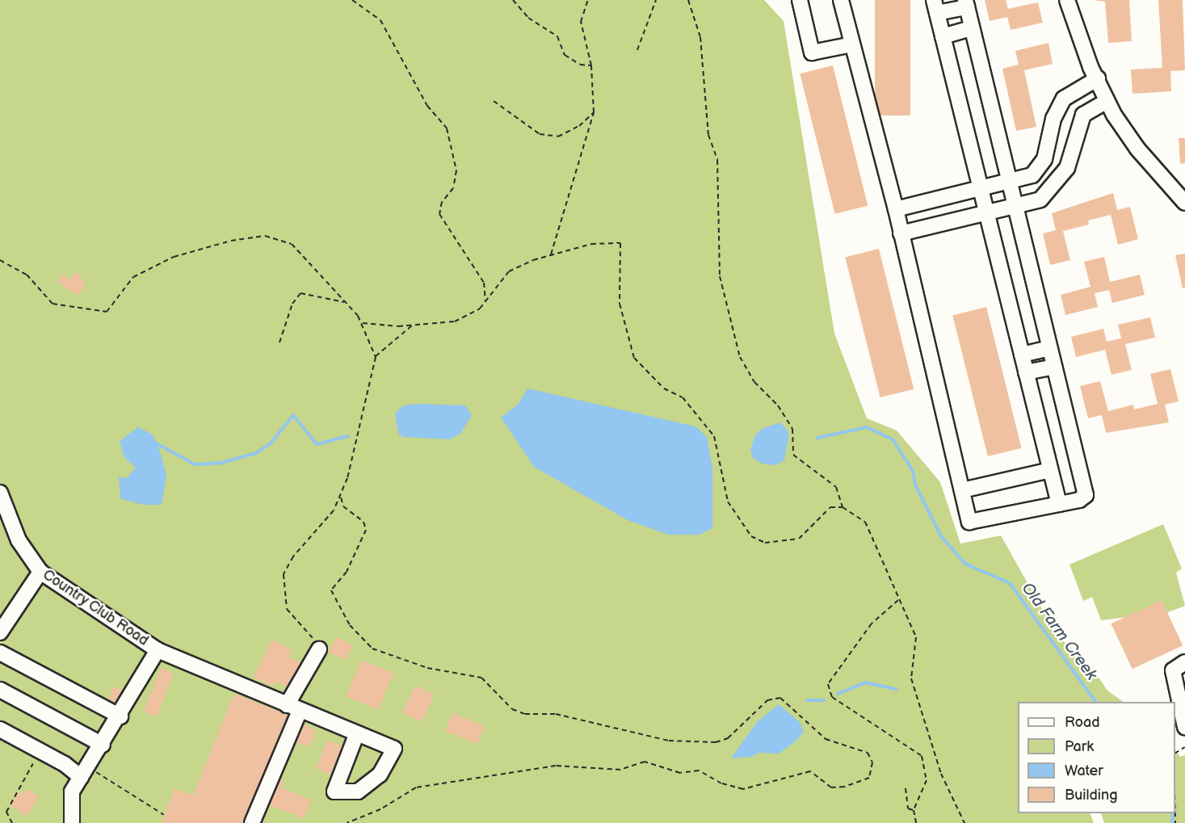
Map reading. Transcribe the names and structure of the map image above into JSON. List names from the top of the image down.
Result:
{
  "streets": {
    "street": ["Country Club Road"]
  },
  "water": ["Old Farm Creek"],
  "legend": [
    "Road",
    "Park",
    "Water",
    "Building"
  ]
}
